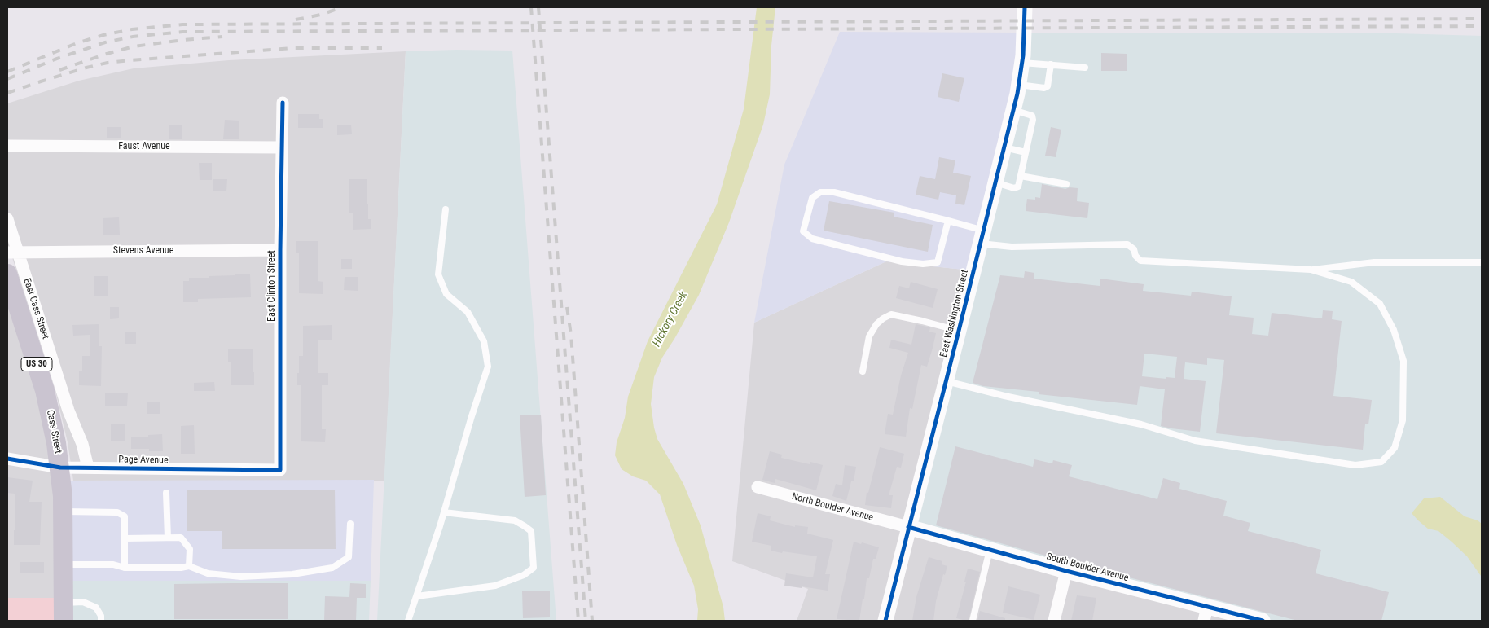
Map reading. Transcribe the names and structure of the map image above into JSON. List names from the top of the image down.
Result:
{
  "streets": {
    "main road": ["US 30", "Cass Street"],
    "street": [
      "Faust Avenue",
      "Stevens Avenue",
      "East Clinton Street",
      "East Cass Street",
      "East Washington Street",
      "Page Avenue",
      "North Boulder Avenue",
      "South Boulder Avenue"
    ]
  },
  "crossings": [
    ["Faust Avenue", "East Clinton Street"],
    ["Stevens Avenue", "East Clinton Street"],
    ["Stevens Avenue", "East Cass Street"],
    ["East Clinton Street", "Page Avenue"],
    ["East Cass Street", "Page Avenue"],
    ["East Washington Street", "North Boulder Avenue"],
    ["East Washington Street", "South Boulder Avenue"],
    ["Cass Street", "Page Avenue"],
    ["North Boulder Avenue", "South Boulder Avenue"]
  ],
  "water": ["Hickory Creek"]
}
